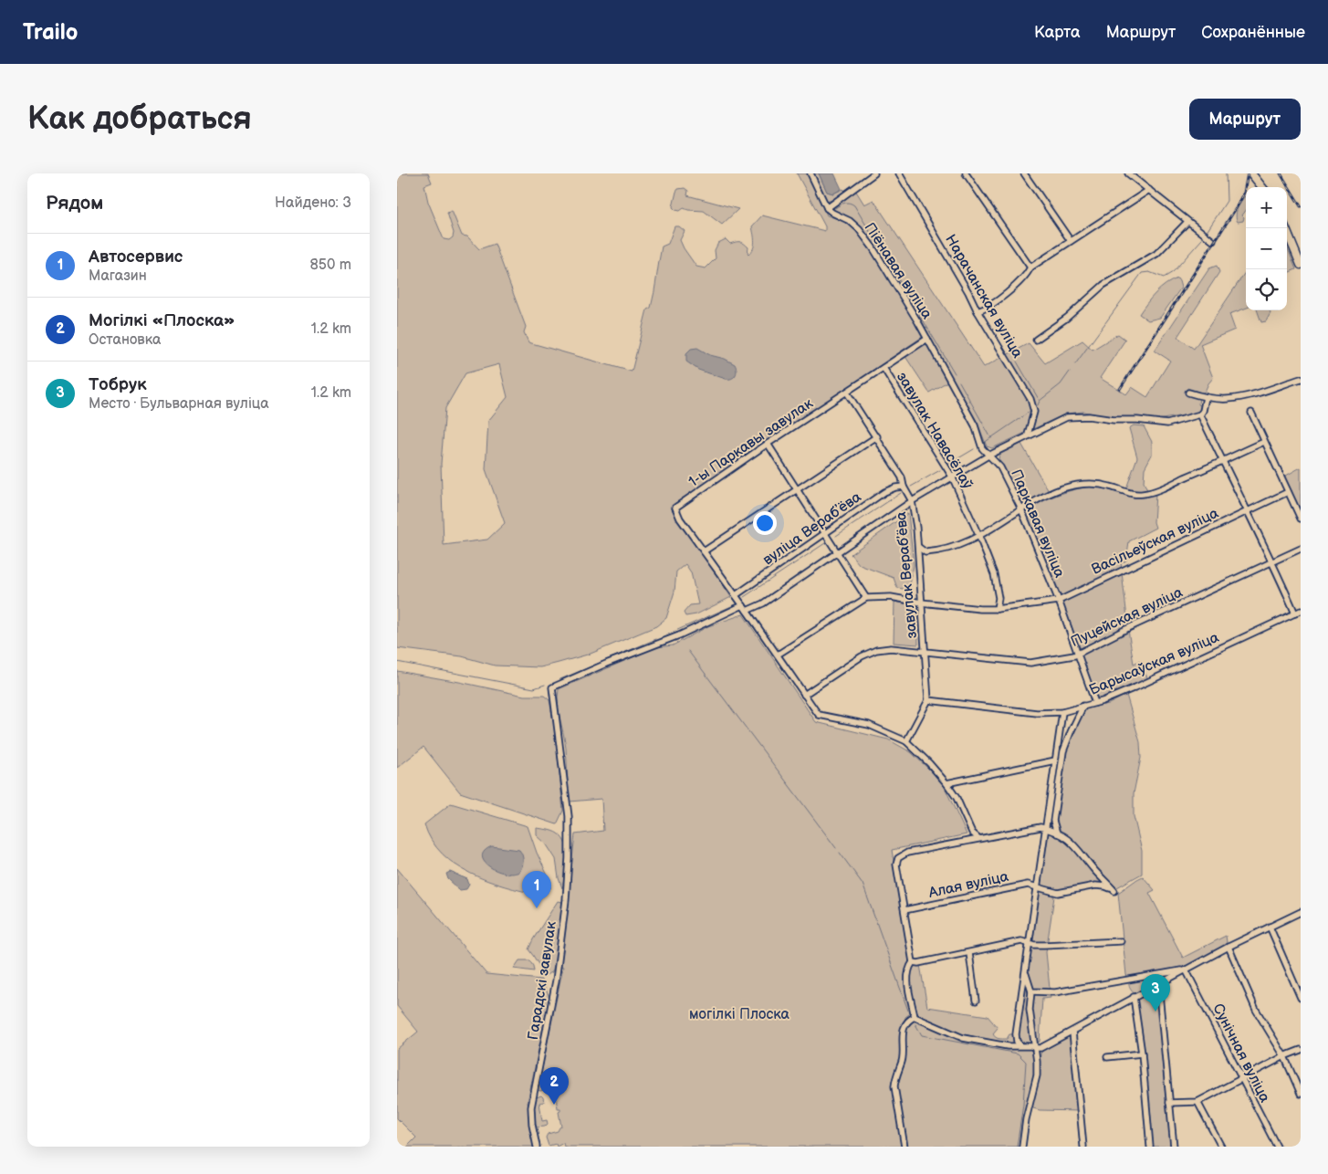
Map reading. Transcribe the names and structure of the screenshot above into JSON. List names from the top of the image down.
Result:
{
  "streets": {
    "street": [
      "Піёнавая вуліца",
      "Нарачанская вуліца",
      "завулак Навасёлаў",
      "1-ы Паркавы завулак",
      "Паркавая вуліца",
      "вуліца Верабʼёва",
      "Васільеўская вуліца",
      "завулак Верабʼёва",
      "Пуцейская вуліца",
      "Барысаўская вуліца",
      "Алая вуліца",
      "Гарадскі завулак",
      "Сунічная вуліца"
    ]
  },
  "crossings": [
    ["Піёнавая вуліца", "1-ы Паркавы завулак"],
    ["Піёнавая вуліца", "Паркавая вуліца"],
    ["завулак Навасёлаў", "1-ы Паркавы завулак"],
    ["завулак Навасёлаў", "Васільеўская вуліца"],
    ["1-ы Паркавы завулак", "Паркавая вуліца"],
    ["1-ы Паркавы завулак", "вуліца Верабʼёва"],
    ["1-ы Паркавы завулак", "завулак Верабʼёва"],
    ["1-ы Паркавы завулак", "Пуцейская вуліца"],
    ["1-ы Паркавы завулак", "Гарадскі завулак"],
    ["Паркавая вуліца", "Васільеўская вуліца"],
    ["Паркавая вуліца", "Пуцейская вуліца"],
    ["Паркавая вуліца", "Барысаўская вуліца"],
    ["вуліца Верабʼёва", "завулак Верабʼёва"],
    ["Васільеўская вуліца", "завулак Верабʼёва"],
    ["завулак Верабʼёва", "Пуцейская вуліца"],
    ["завулак Верабʼёва", "Барысаўская вуліца"]
  ],
  "parks": ["могілкі Плоска"],
  "page": {
    "header": "Trailo",
    "nav": ["Карта", "Маршрут", "Сохранённые"],
    "buttons": "Маршрут",
    "title": "Как добраться",
    "heading": ["Рядом", "Найдено: 3"],
    "map_buttons": ["+", "−"],
    "list": [
      {
        "mark": "1",
        "name": "Автосервис",
        "note": "Магазин",
        "value": "850 m"
      },
      {
        "mark": "2",
        "name": "Могілкі «Плоска»",
        "note": "Остановка",
        "value": "1.2 km"
      },
      {
        "mark": "3",
        "name": "Тобрук",
        "note": "Место · Бульварная вуліца",
        "value": "1.2 km"
      }
    ],
    "pins": ["1", "3", "2"]
  }
}
